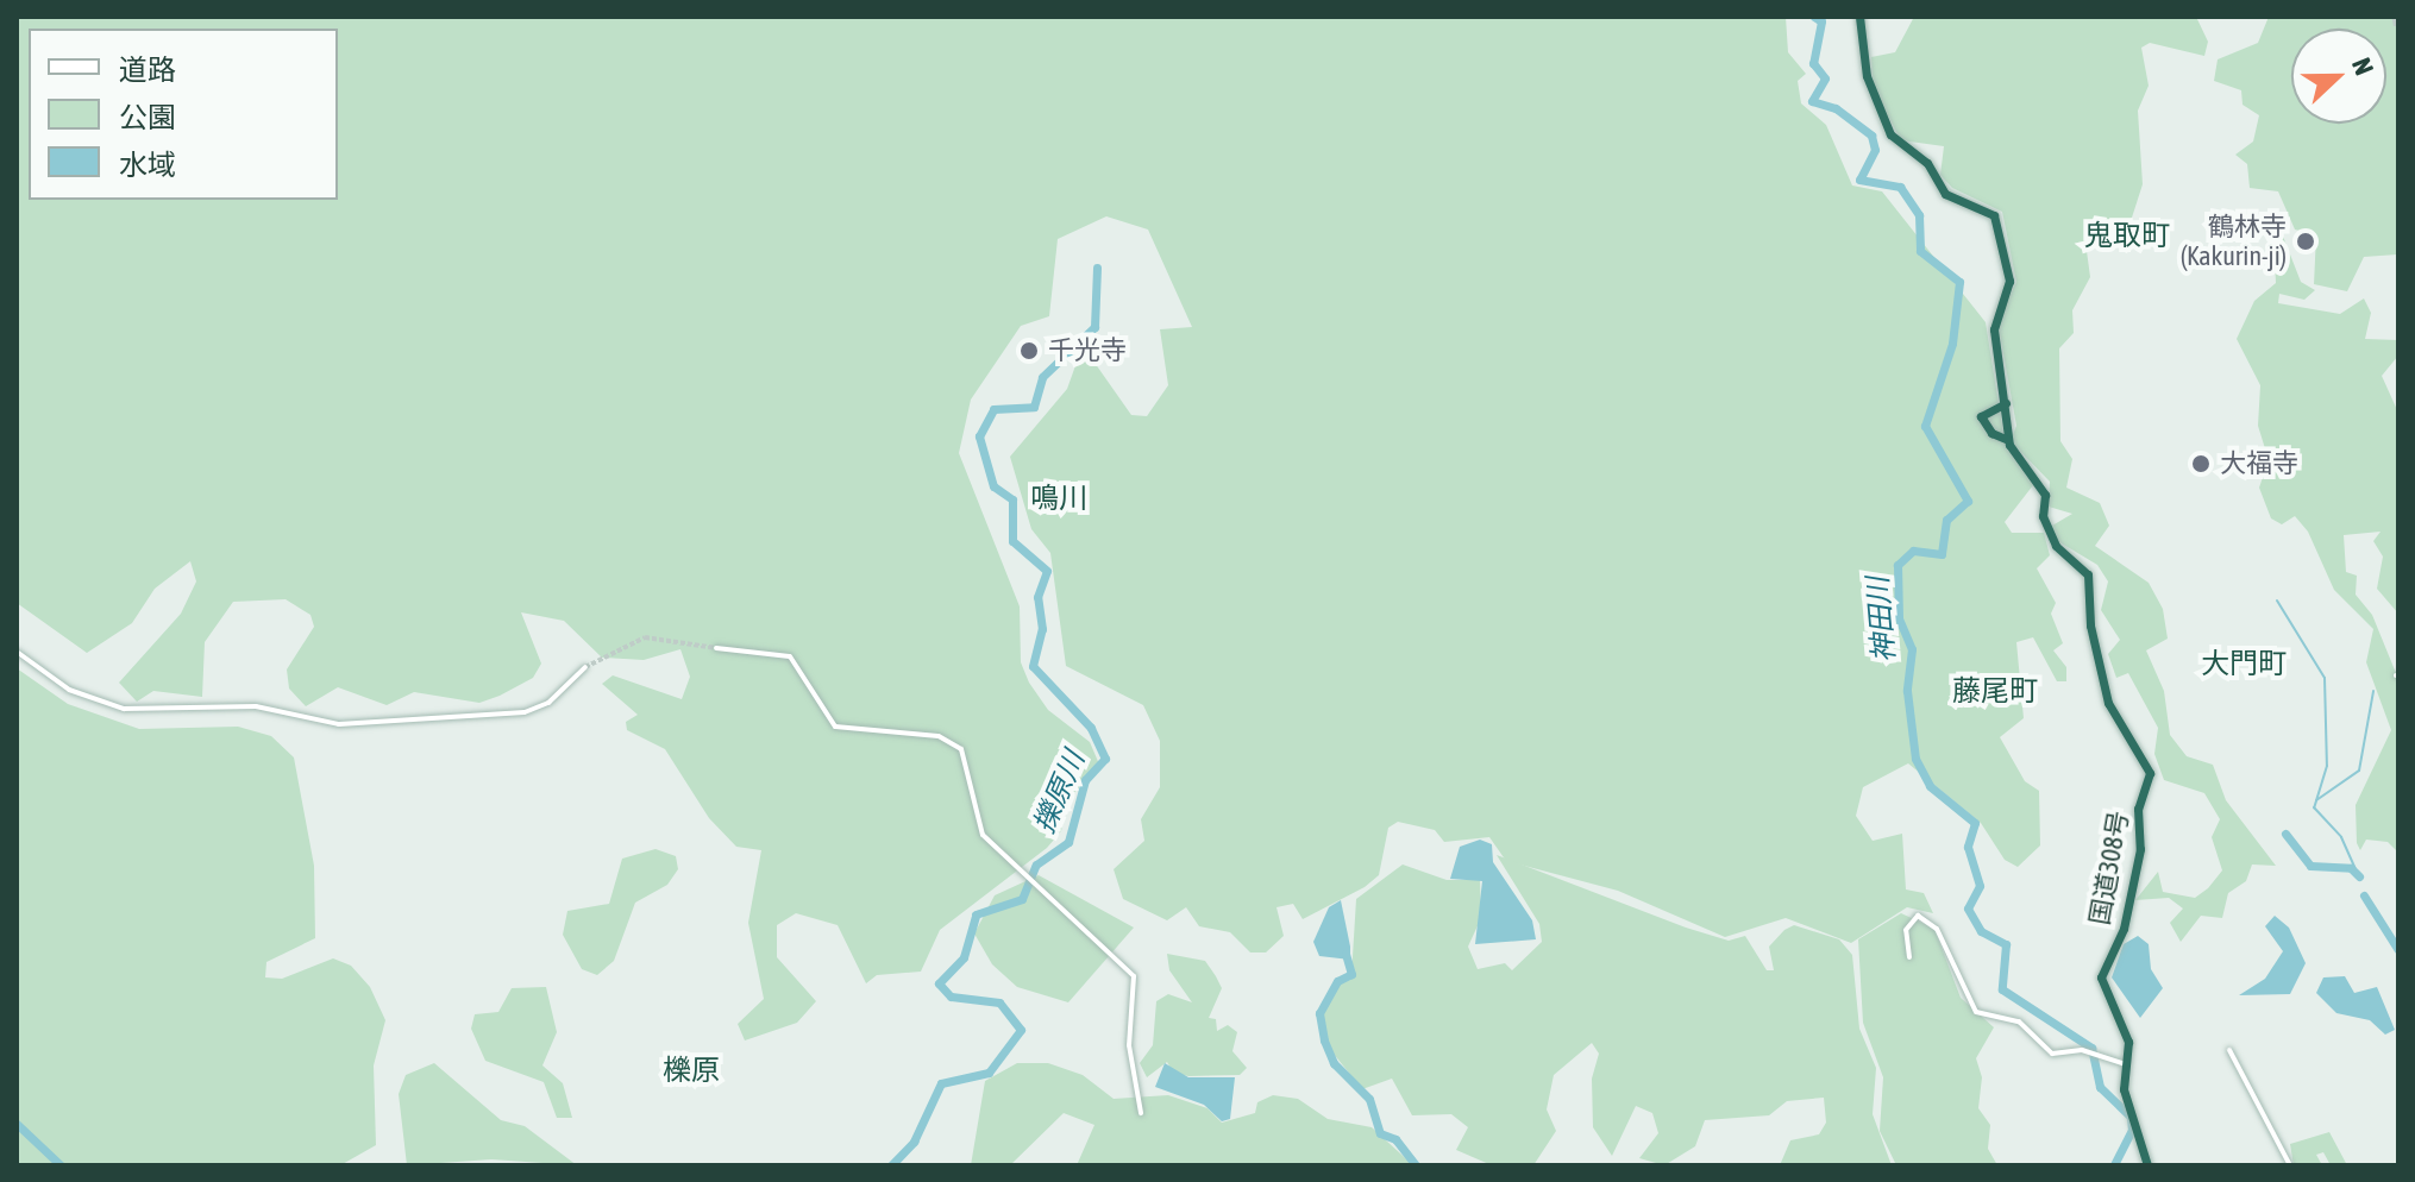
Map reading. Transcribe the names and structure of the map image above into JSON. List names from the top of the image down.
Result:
{
  "streets": {
    "highway": ["国道308号"]
  },
  "districts": [
    "鬼取町",
    "鳴川",
    "大門町",
    "藤尾町",
    "櫟原"
  ],
  "water": ["神田川", "擽原川"],
  "places": ["鶴林寺 (Kakurin-ji)", "千光寺", "大福寺"],
  "legend": ["道路", "公園", "水域"],
  "north": "right"
}
